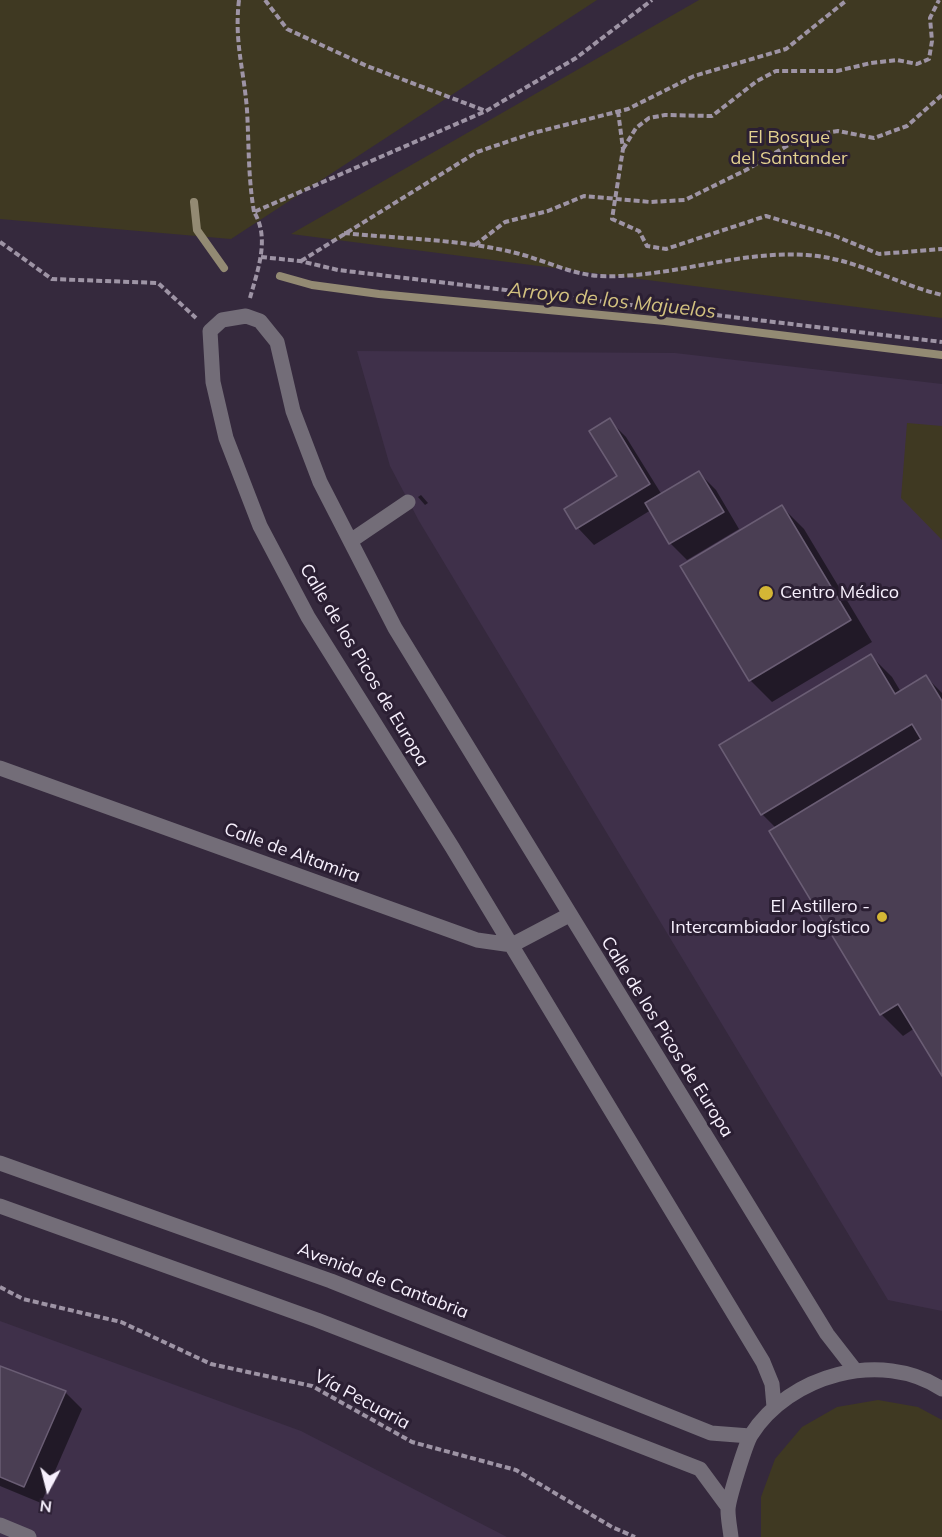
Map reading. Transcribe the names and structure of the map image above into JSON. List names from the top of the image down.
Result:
{
  "streets": {
    "street": ["Calle de los Picos de Europa", "Calle de Altamira", "Avenida de Cantabria"],
    "path": ["Vía Pecuaria"]
  },
  "crossings": [
    ["Calle de los Picos de Europa", "Calle de Altamira"]
  ],
  "water": ["Arroyo de los Majuelos"],
  "parks": ["El Bosque del Santander"],
  "places": ["Centro Médico", "El Astillero - Intercambiador logístico"],
  "north": "bottom"
}
